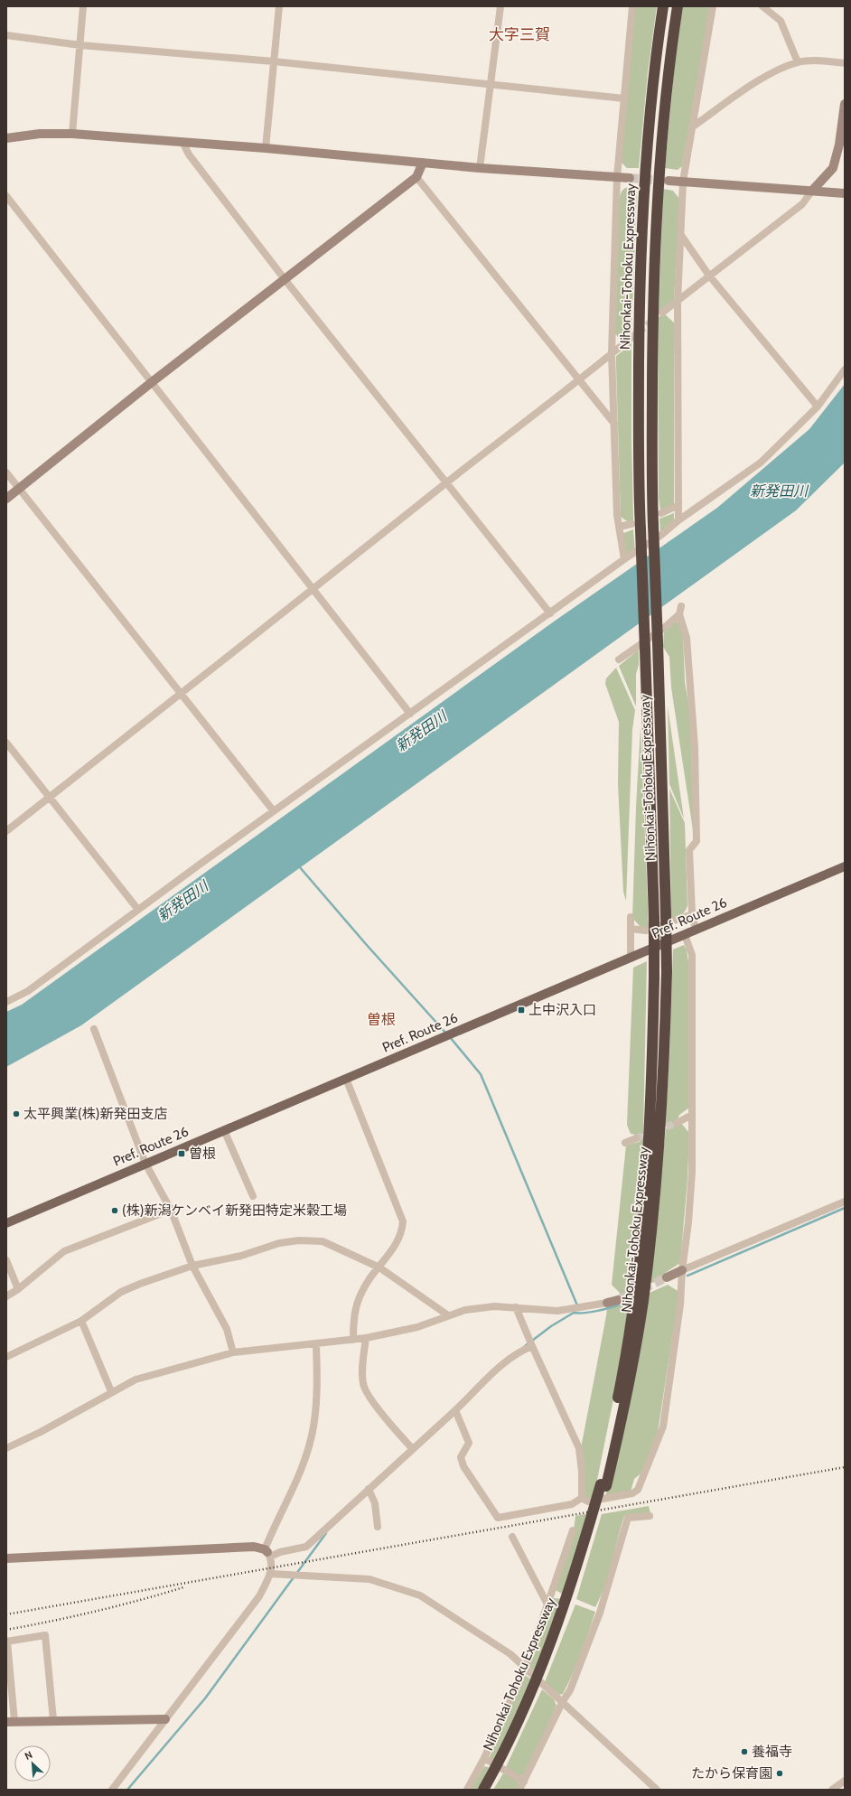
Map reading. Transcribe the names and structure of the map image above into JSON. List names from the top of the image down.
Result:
{
  "streets": {
    "highway": ["Nihonkai-Tohoku Expressway", "Nihonkai Tohoku Expressway"],
    "main road": ["Pref. Route 26"]
  },
  "crossings": [
    ["Nihonkai-Tohoku Expressway", "Nihonkai Tohoku Expressway"]
  ],
  "districts": ["大字三賀", "曽根"],
  "water": ["新発田川"],
  "places": {
    "transit": ["上中沢入口", "曽根"],
    "other": [
      "太平興業(株)新発田支店",
      "(株)新潟ケンベイ新発田特定米穀工場",
      "養福寺",
      "たから保育園"
    ]
  },
  "north": "top left"
}
